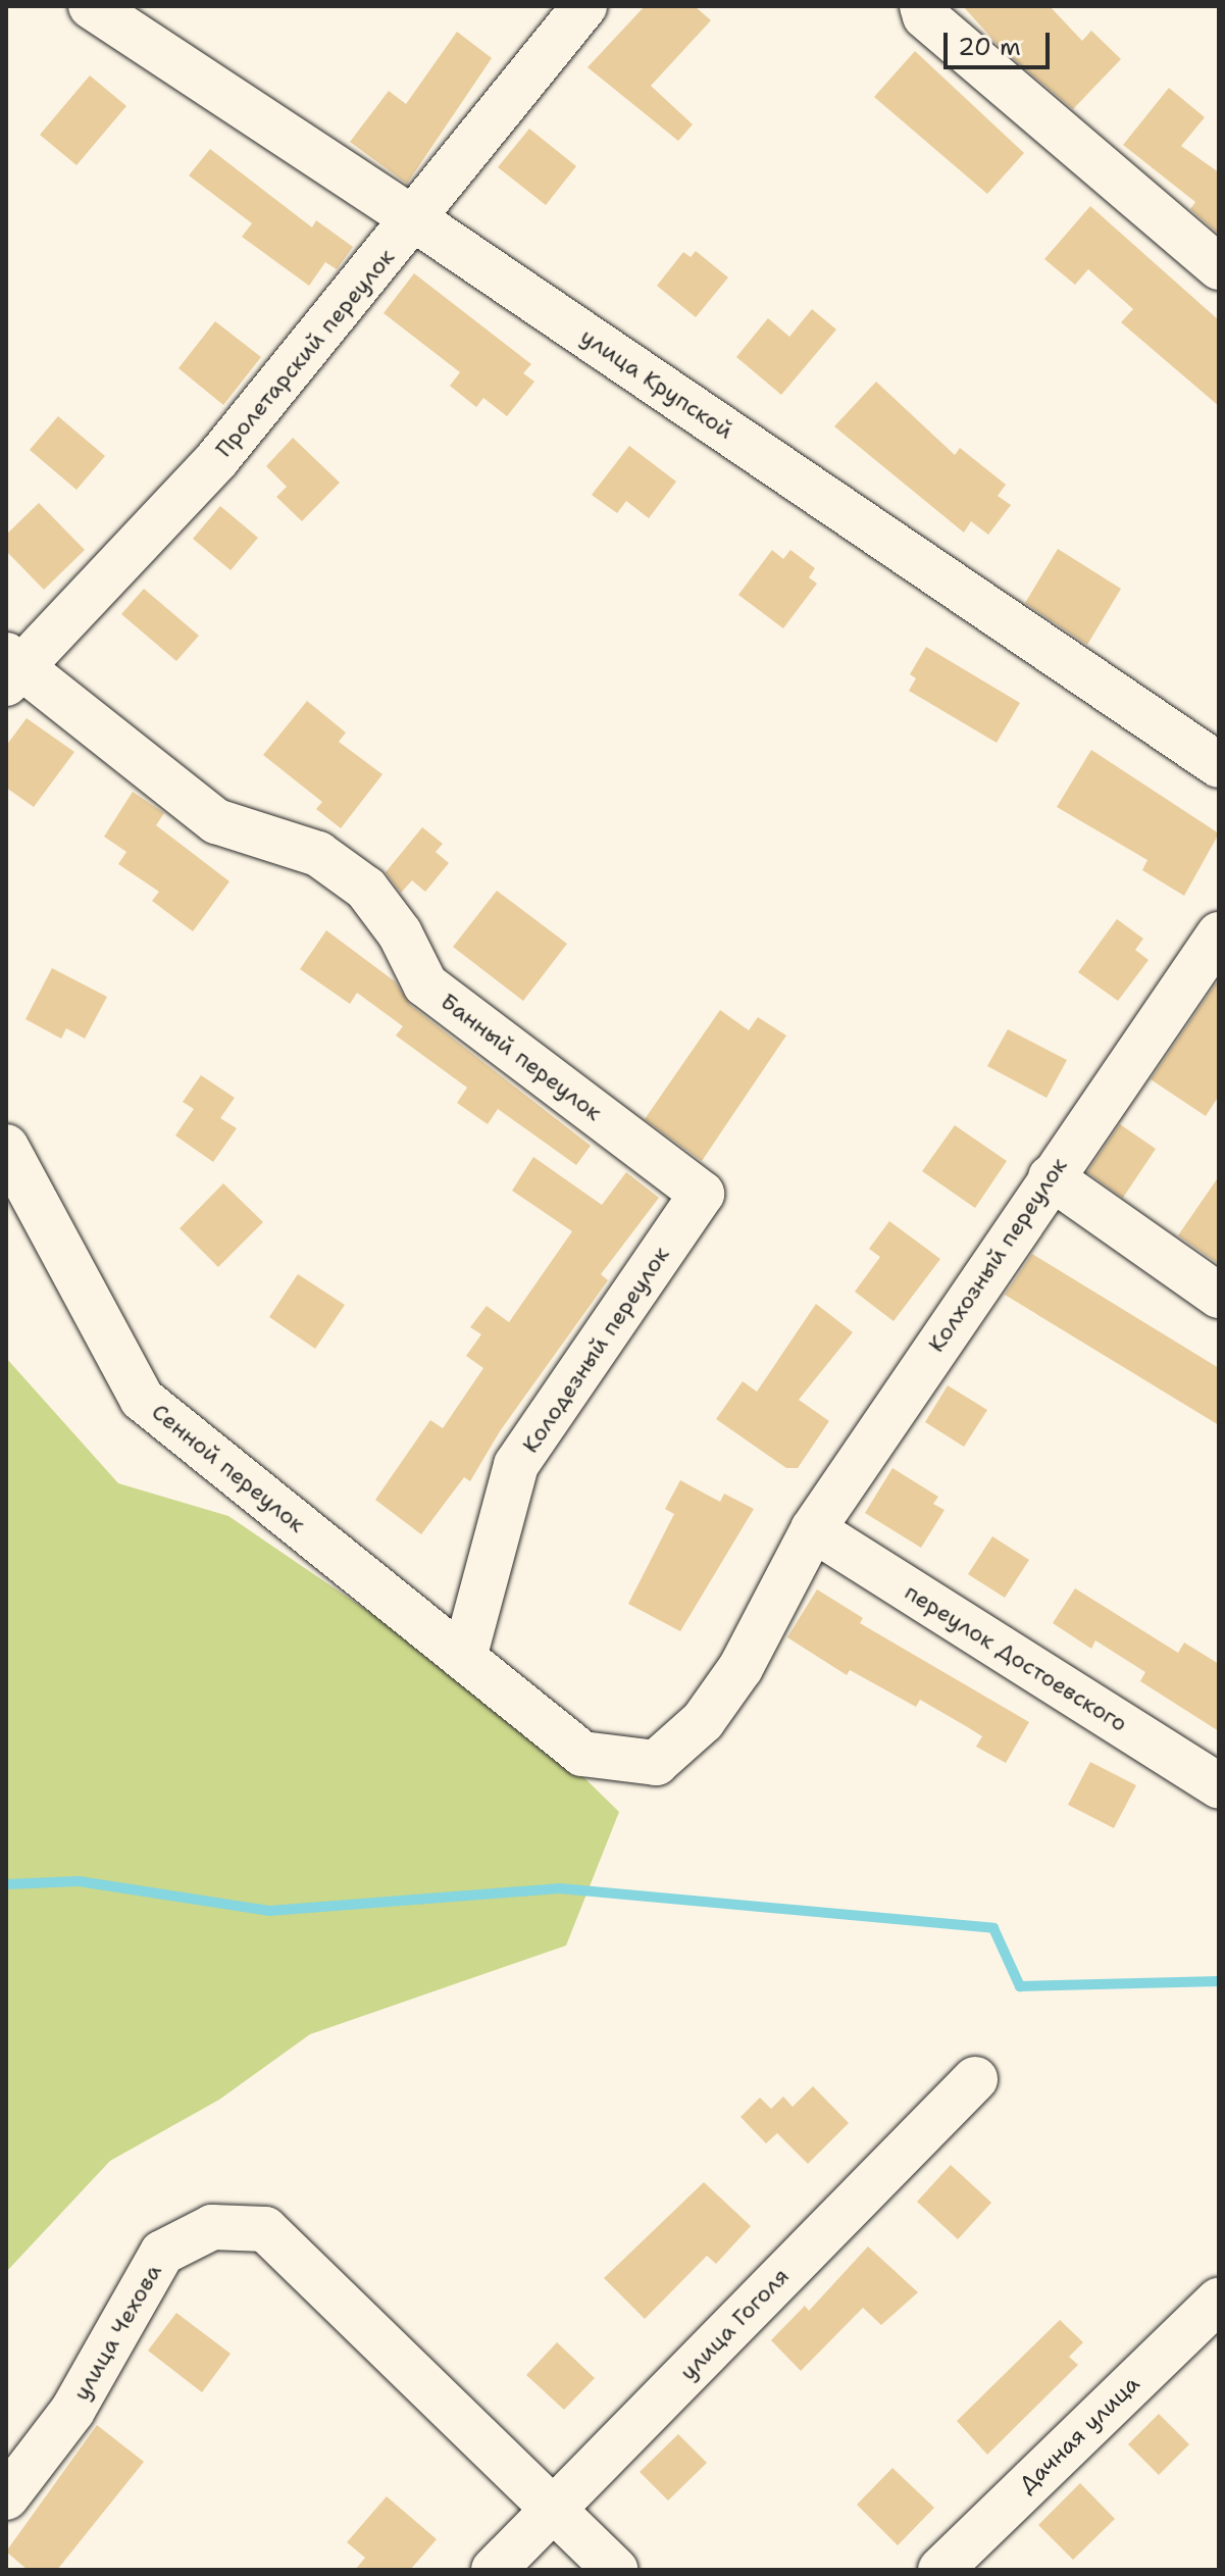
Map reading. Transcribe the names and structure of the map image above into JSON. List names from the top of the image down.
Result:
{
  "streets": {
    "street": [
      "Пролетарский переулок",
      "улица Крупской",
      "Банный переулок",
      "Колхозный переулок",
      "Колодезный переулок",
      "Сенной переулок",
      "переулок Достоевского",
      "улица Гоголя",
      "улица Чехова",
      "Дачная улица"
    ]
  },
  "crossings": [
    ["Пролетарский переулок", "улица Крупской"],
    ["Пролетарский переулок", "Банный переулок"],
    ["Банный переулок", "Колодезный переулок"],
    ["Колхозный переулок", "Сенной переулок"],
    ["Колхозный переулок", "переулок Достоевского"],
    ["Колодезный переулок", "Сенной переулок"],
    ["улица Гоголя", "улица Чехова"]
  ],
  "scale_bar": "20 m"
}
